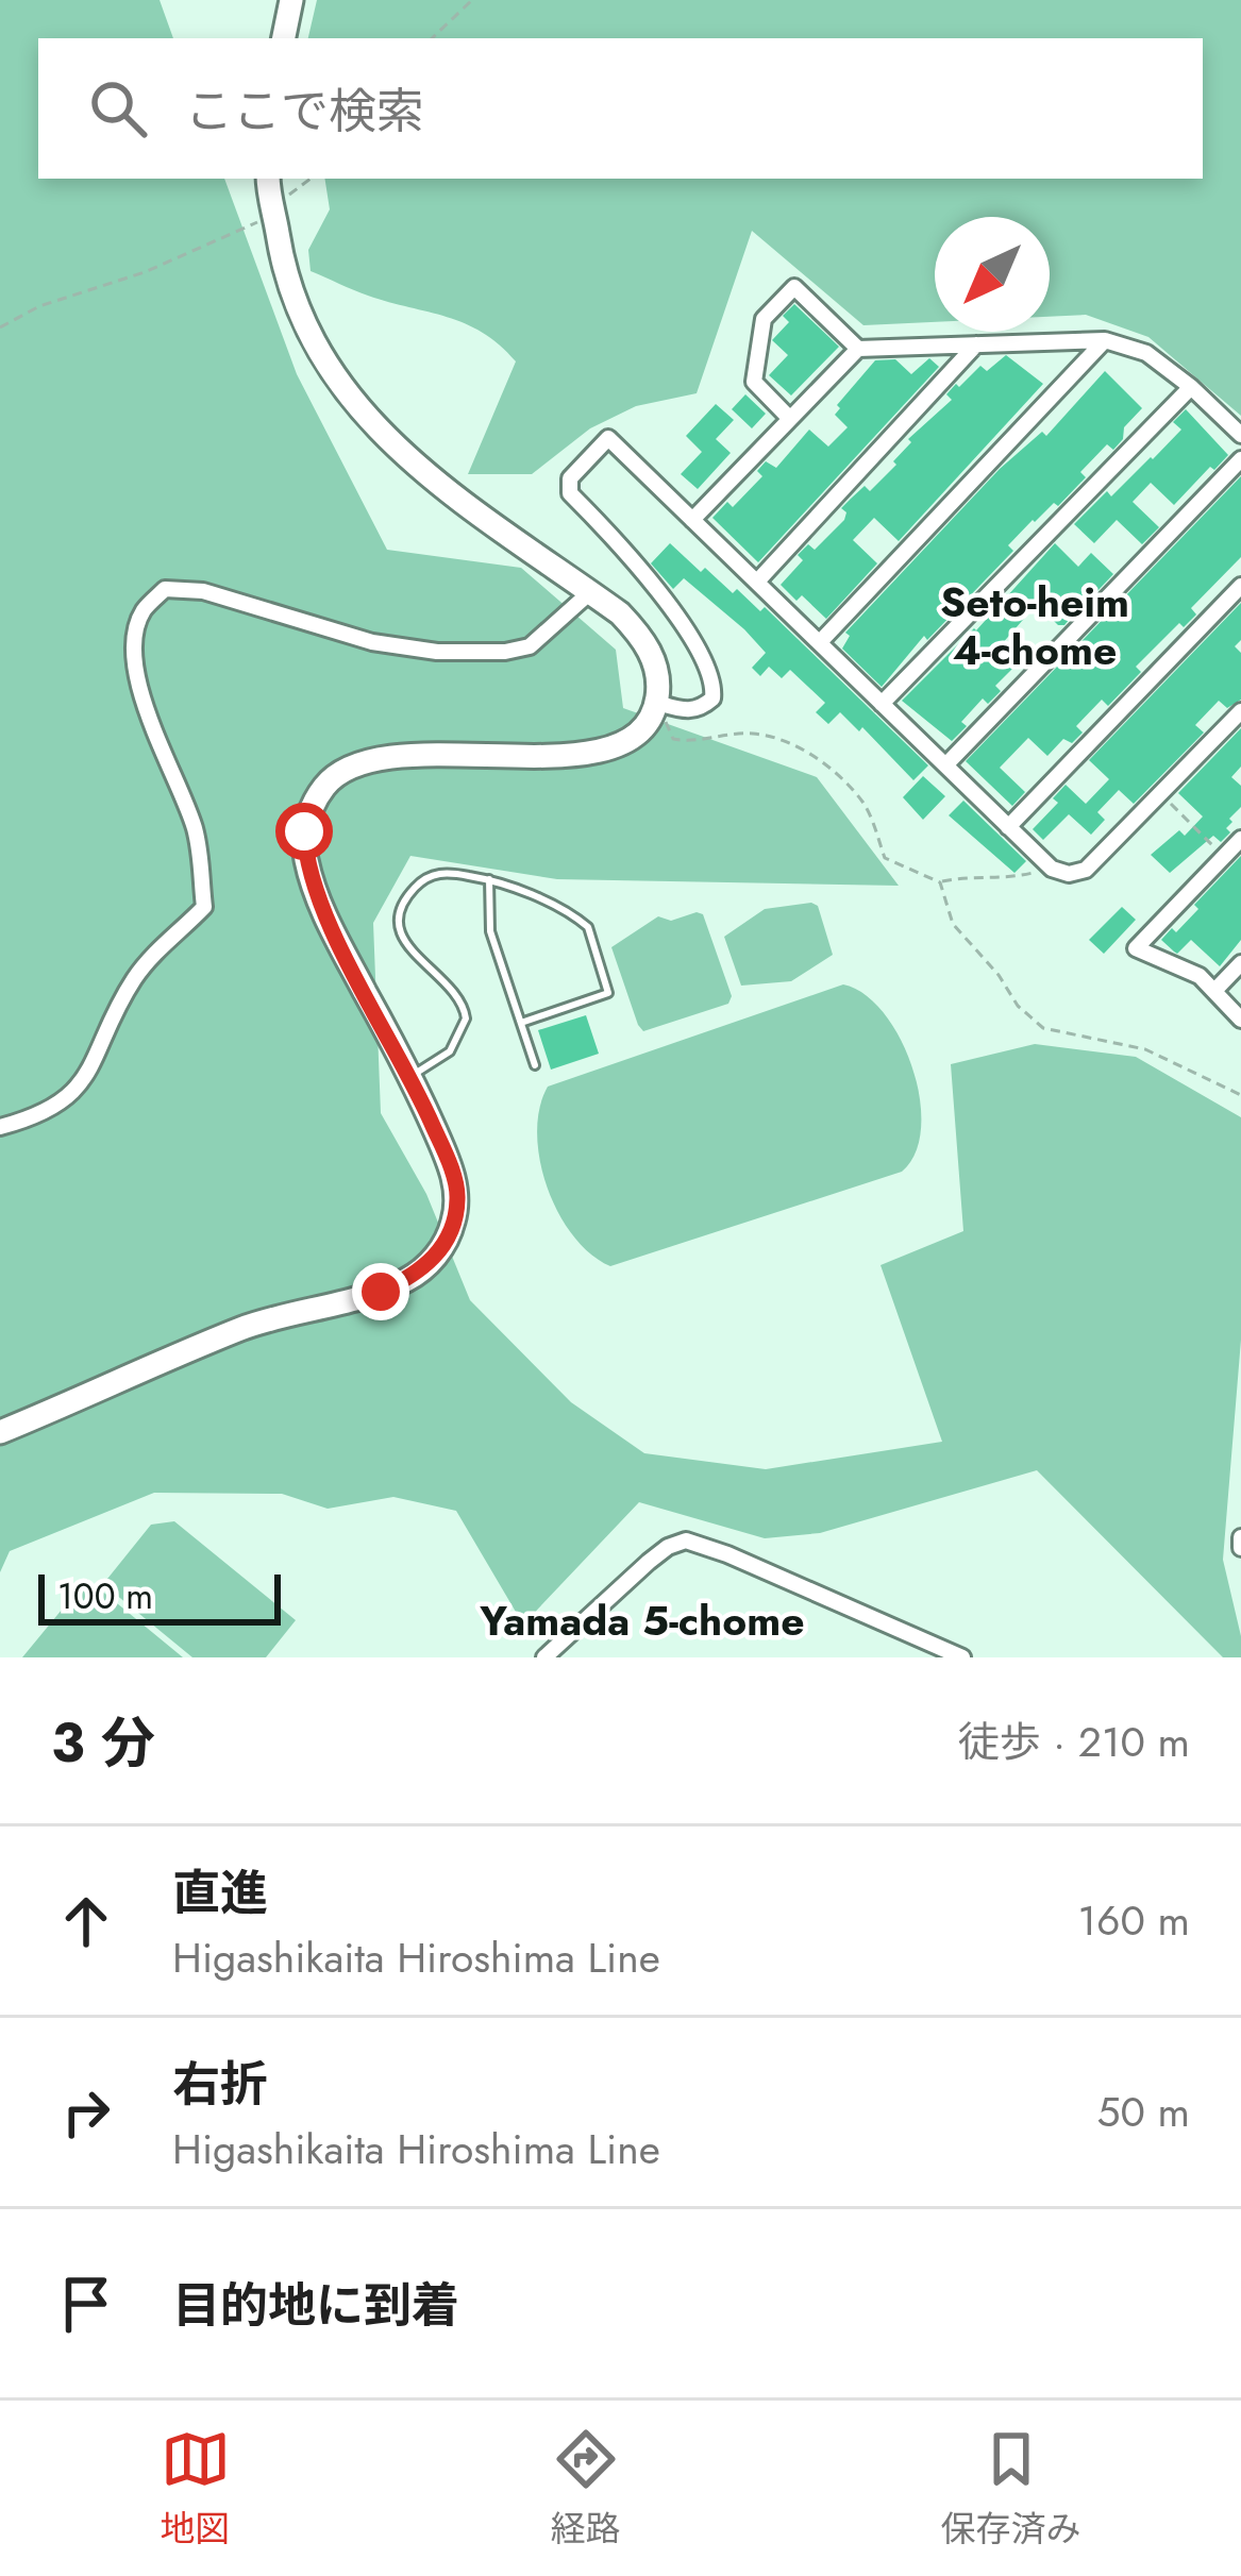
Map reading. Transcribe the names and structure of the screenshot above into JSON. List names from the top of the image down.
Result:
{
  "districts": ["Seto-heim 4-chome", "Yamada 5-chome"],
  "scale_bar": "100 m",
  "north": "bottom left",
  "page": {
    "search": "ここで検索",
    "scale": "100 m",
    "heading": ["3 分", "徒歩 · 210 m"],
    "list": [
      ["直進", "Higashikaita Hiroshima Line", "160 m"],
      ["右折", "Higashikaita Hiroshima Line", "50 m"],
      "目的地に到着"
    ],
    "nav": ["地図", "経路", "保存済み"]
  }
}
